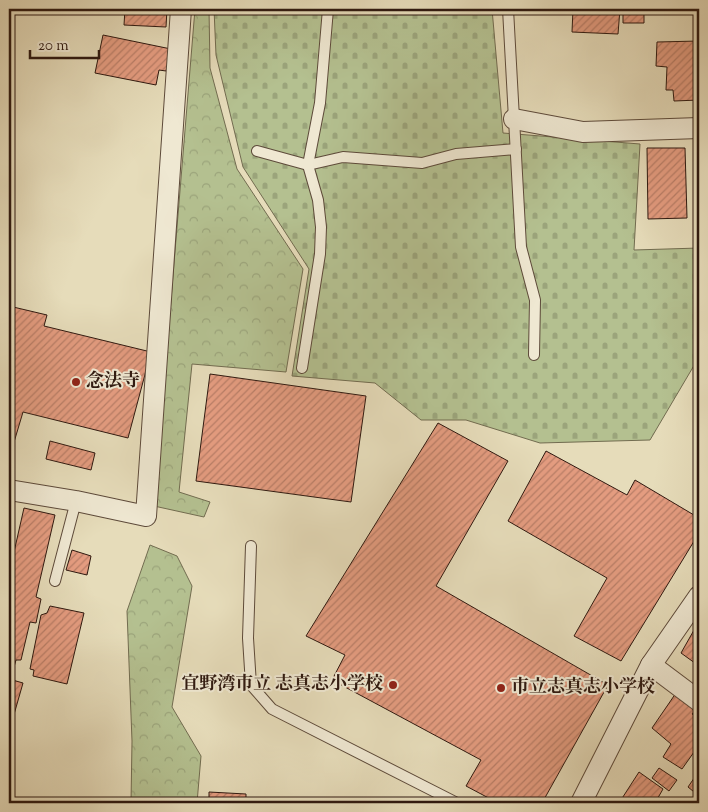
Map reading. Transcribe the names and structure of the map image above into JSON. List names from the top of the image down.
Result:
{
  "places": ["念法寺", "宜野湾市立 志真志小学校", "市立志真志小学校"],
  "scale_bar": "20 m"
}
